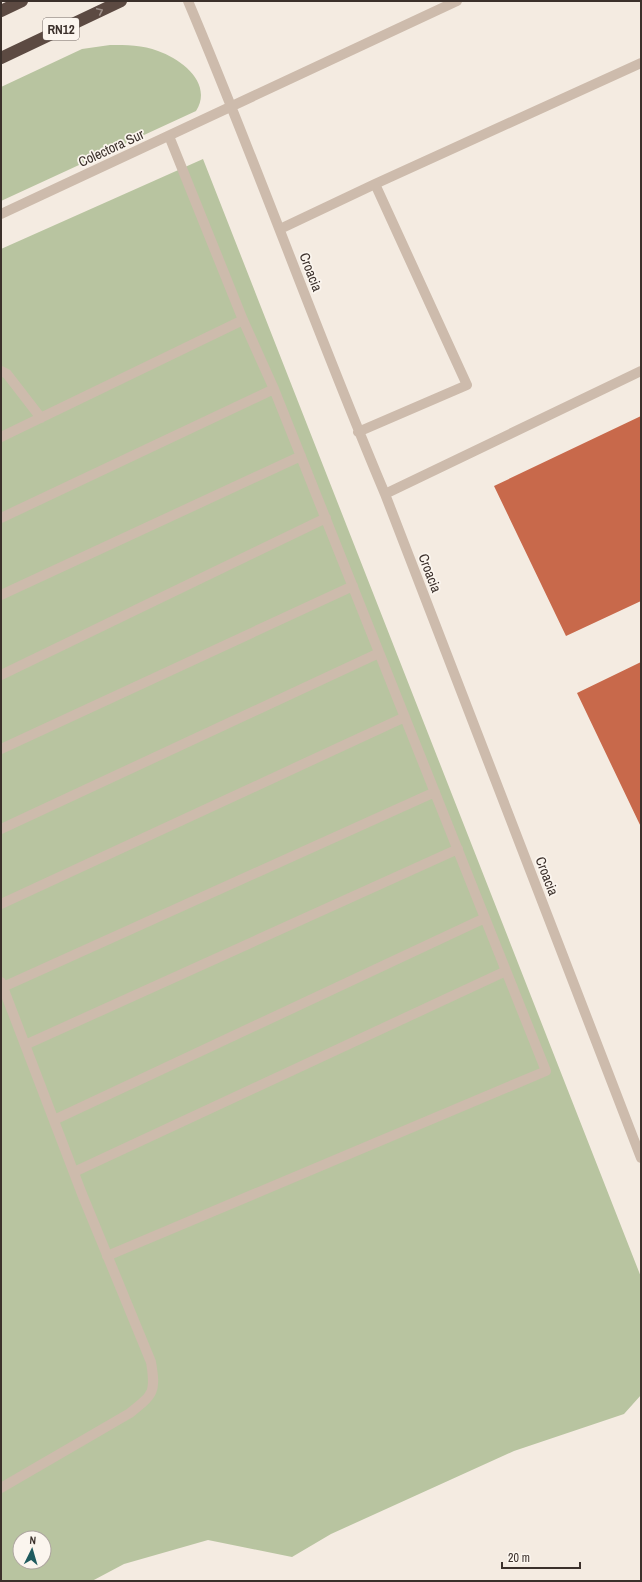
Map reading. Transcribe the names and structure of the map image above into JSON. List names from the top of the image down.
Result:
{
  "streets": {
    "highway": ["RN12"],
    "street": ["Colectora Sur", "Croacia"]
  },
  "crossings": [
    ["Colectora Sur", "Croacia"]
  ],
  "scale_bar": "20 m",
  "north": "top"
}
